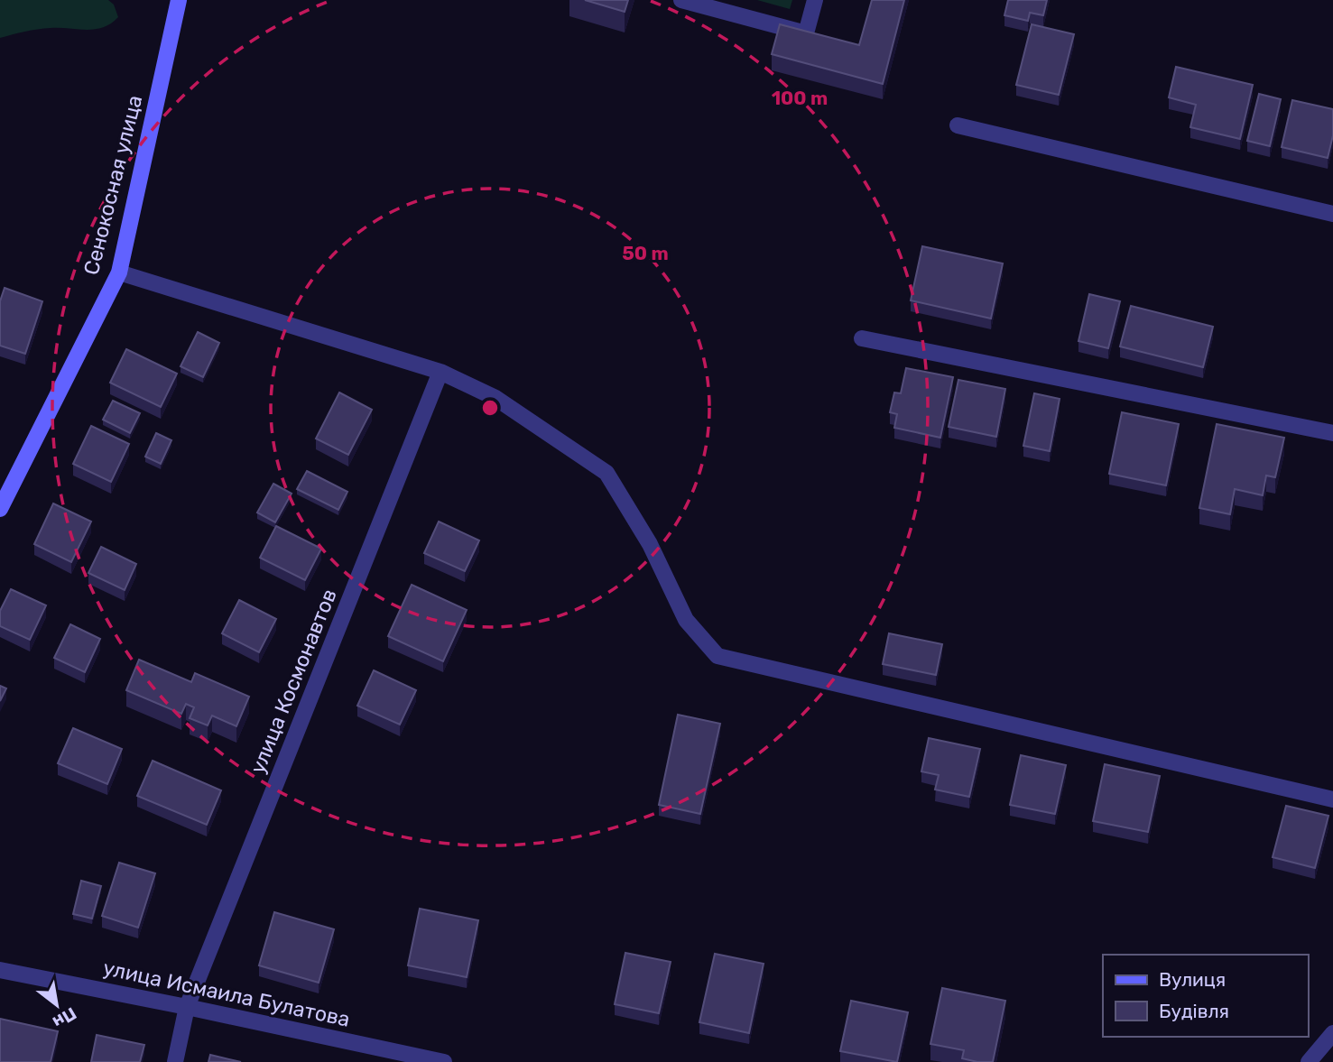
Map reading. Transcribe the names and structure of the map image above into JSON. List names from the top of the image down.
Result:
{
  "streets": {
    "street": ["Сенокосная улица", "улица Космонавтов", "улица Исмаила Булатова"]
  },
  "crossings": [
    ["улица Космонавтов", "улица Исмаила Булатова"]
  ],
  "legend": ["Вулиця", "Будівля"],
  "north": "bottom right",
  "rings": ["100 m", "50 m"]
}
